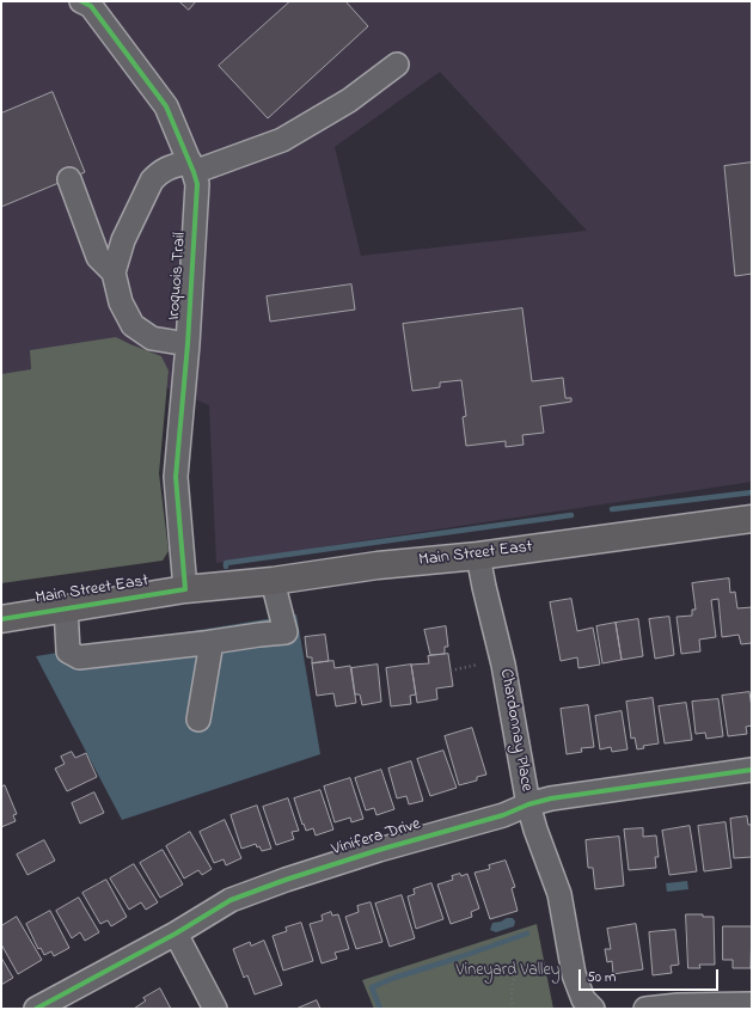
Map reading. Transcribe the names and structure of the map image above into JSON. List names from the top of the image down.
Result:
{
  "streets": {
    "main road": ["Main Street East"],
    "street": ["Iroquois Trail", "Chardonnay Place", "Vinifera Drive"]
  },
  "crossings": [
    ["Iroquois Trail", "Main Street East"],
    ["Main Street East", "Chardonnay Place"],
    ["Chardonnay Place", "Vinifera Drive"]
  ],
  "parks": ["Vineyard Valley"],
  "scale_bar": "50 m"
}
